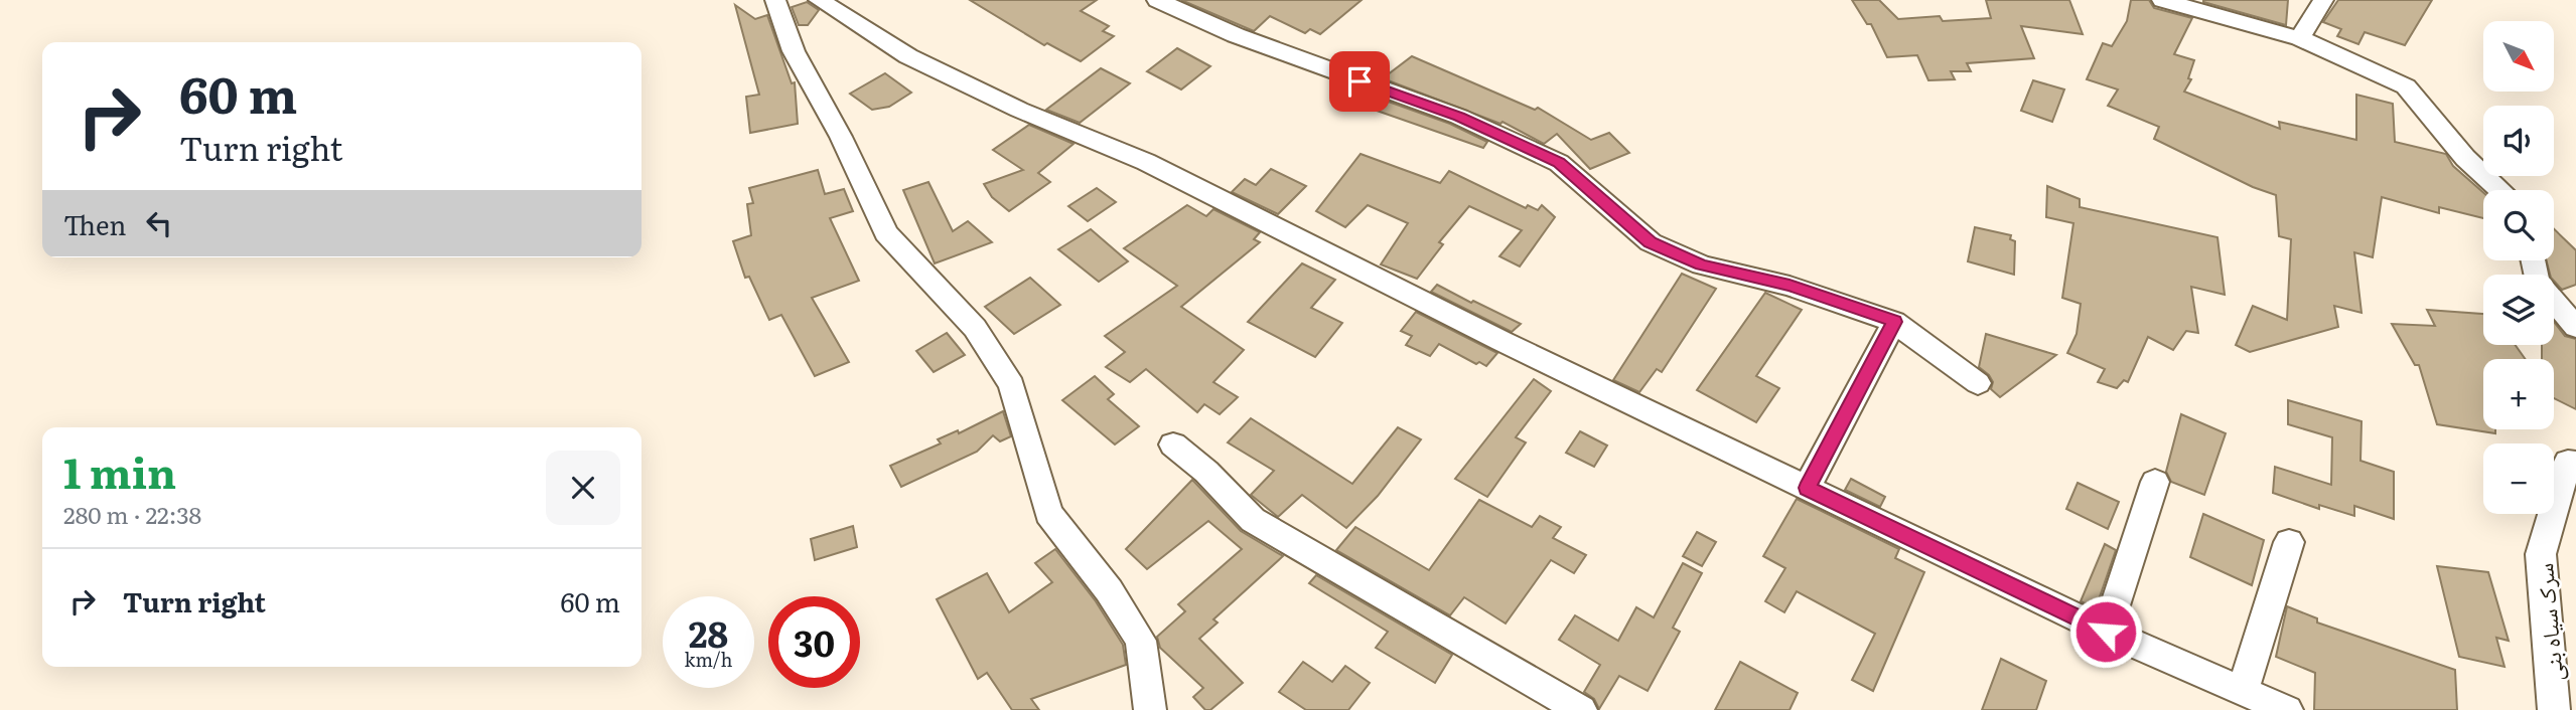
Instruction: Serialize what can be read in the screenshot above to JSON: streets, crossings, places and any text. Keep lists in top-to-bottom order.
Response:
{
  "streets": {
    "street": ["سرک سیاه بنی"]
  },
  "north": "bottom right",
  "page": {
    "map_buttons": ["+", "−"],
    "turn": ["60 m", "Turn right"],
    "then": "Then",
    "heading": ["1 min", "280 m · 22:38"],
    "list": [
      {
        "name": "Turn right",
        "value": "60 m"
      }
    ],
    "speed": "28 km/h",
    "limit": "30"
  }
}
